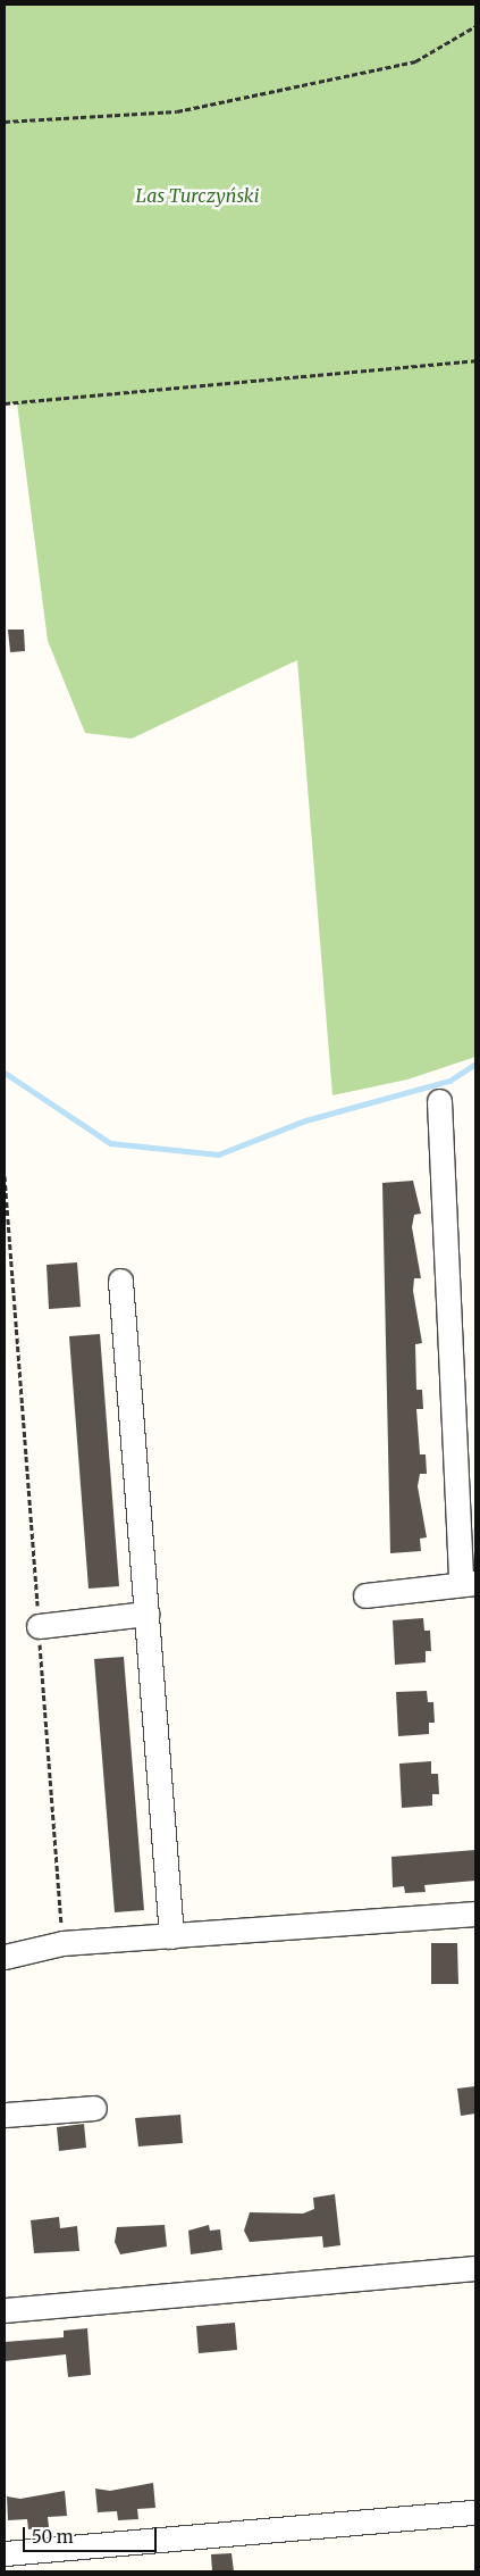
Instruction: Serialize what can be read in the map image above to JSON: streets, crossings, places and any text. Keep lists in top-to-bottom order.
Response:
{
  "parks": ["Las Turczyński"],
  "scale_bar": "50 m"
}
